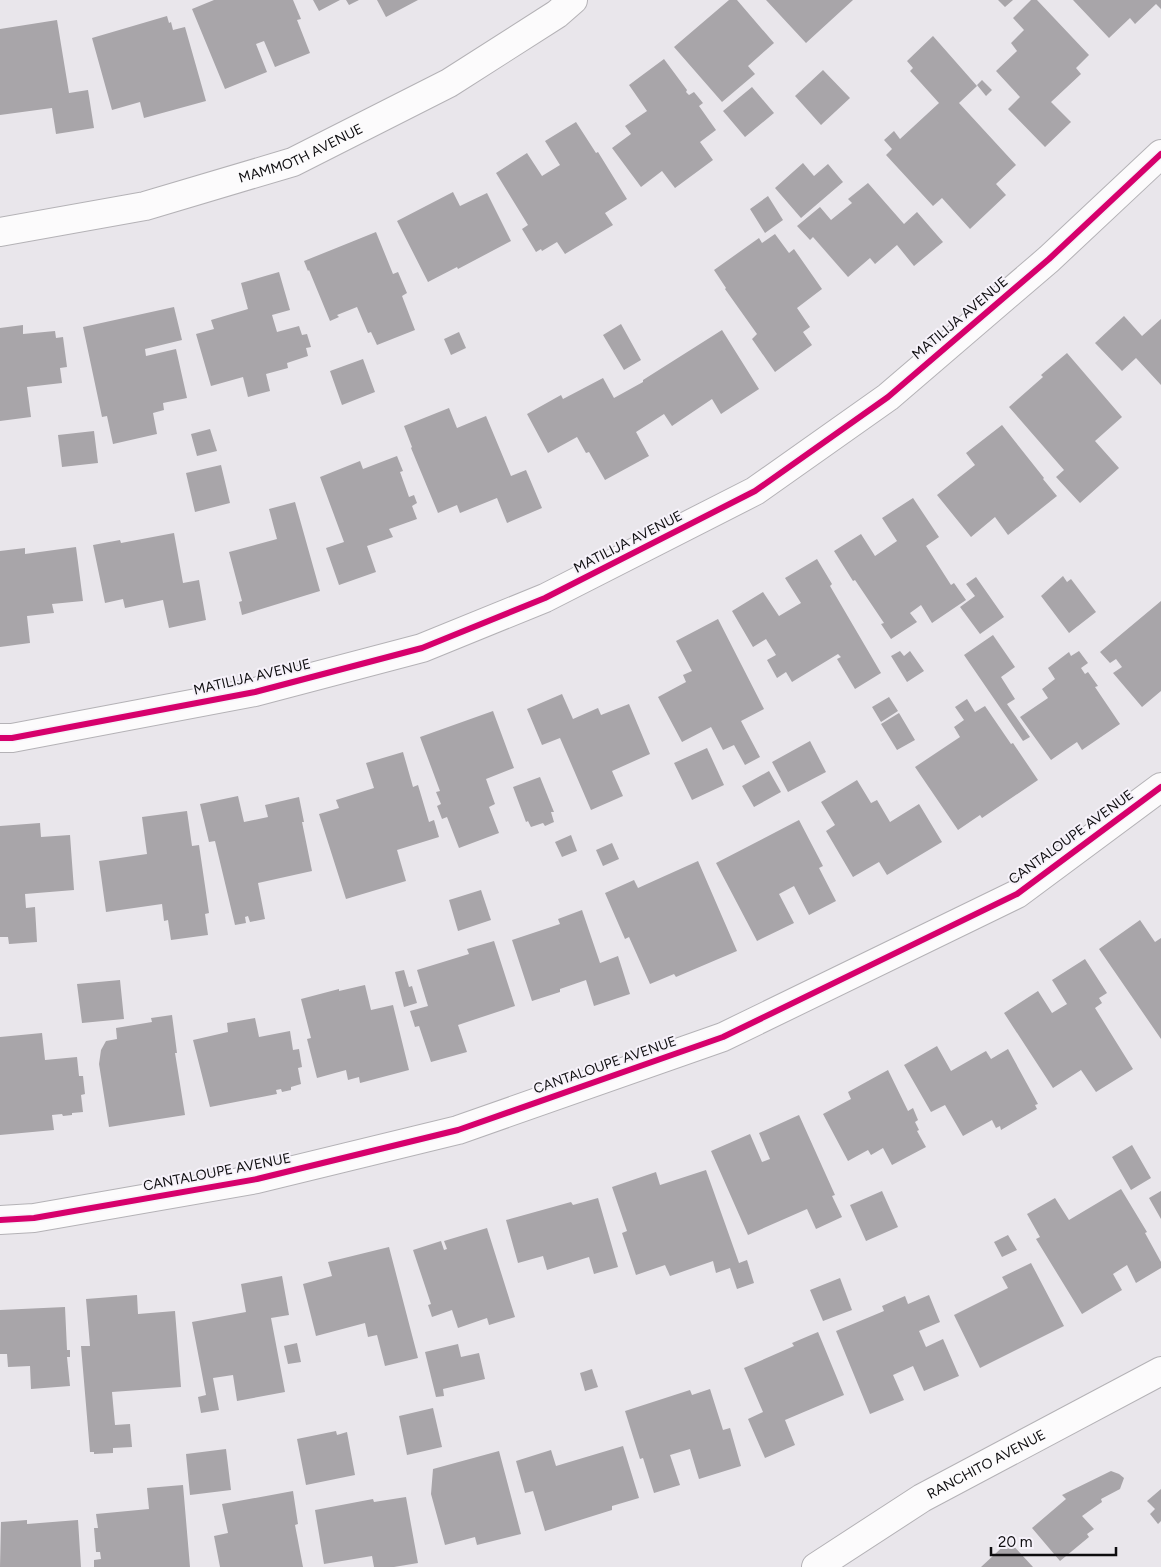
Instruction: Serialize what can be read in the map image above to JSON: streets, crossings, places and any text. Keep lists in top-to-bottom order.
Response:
{
  "streets": {
    "street": [
      "MAMMOTH AVENUE",
      "MATILIJA AVENUE",
      "CANTALOUPE AVENUE",
      "RANCHITO AVENUE"
    ]
  },
  "scale_bar": "20 m"
}
